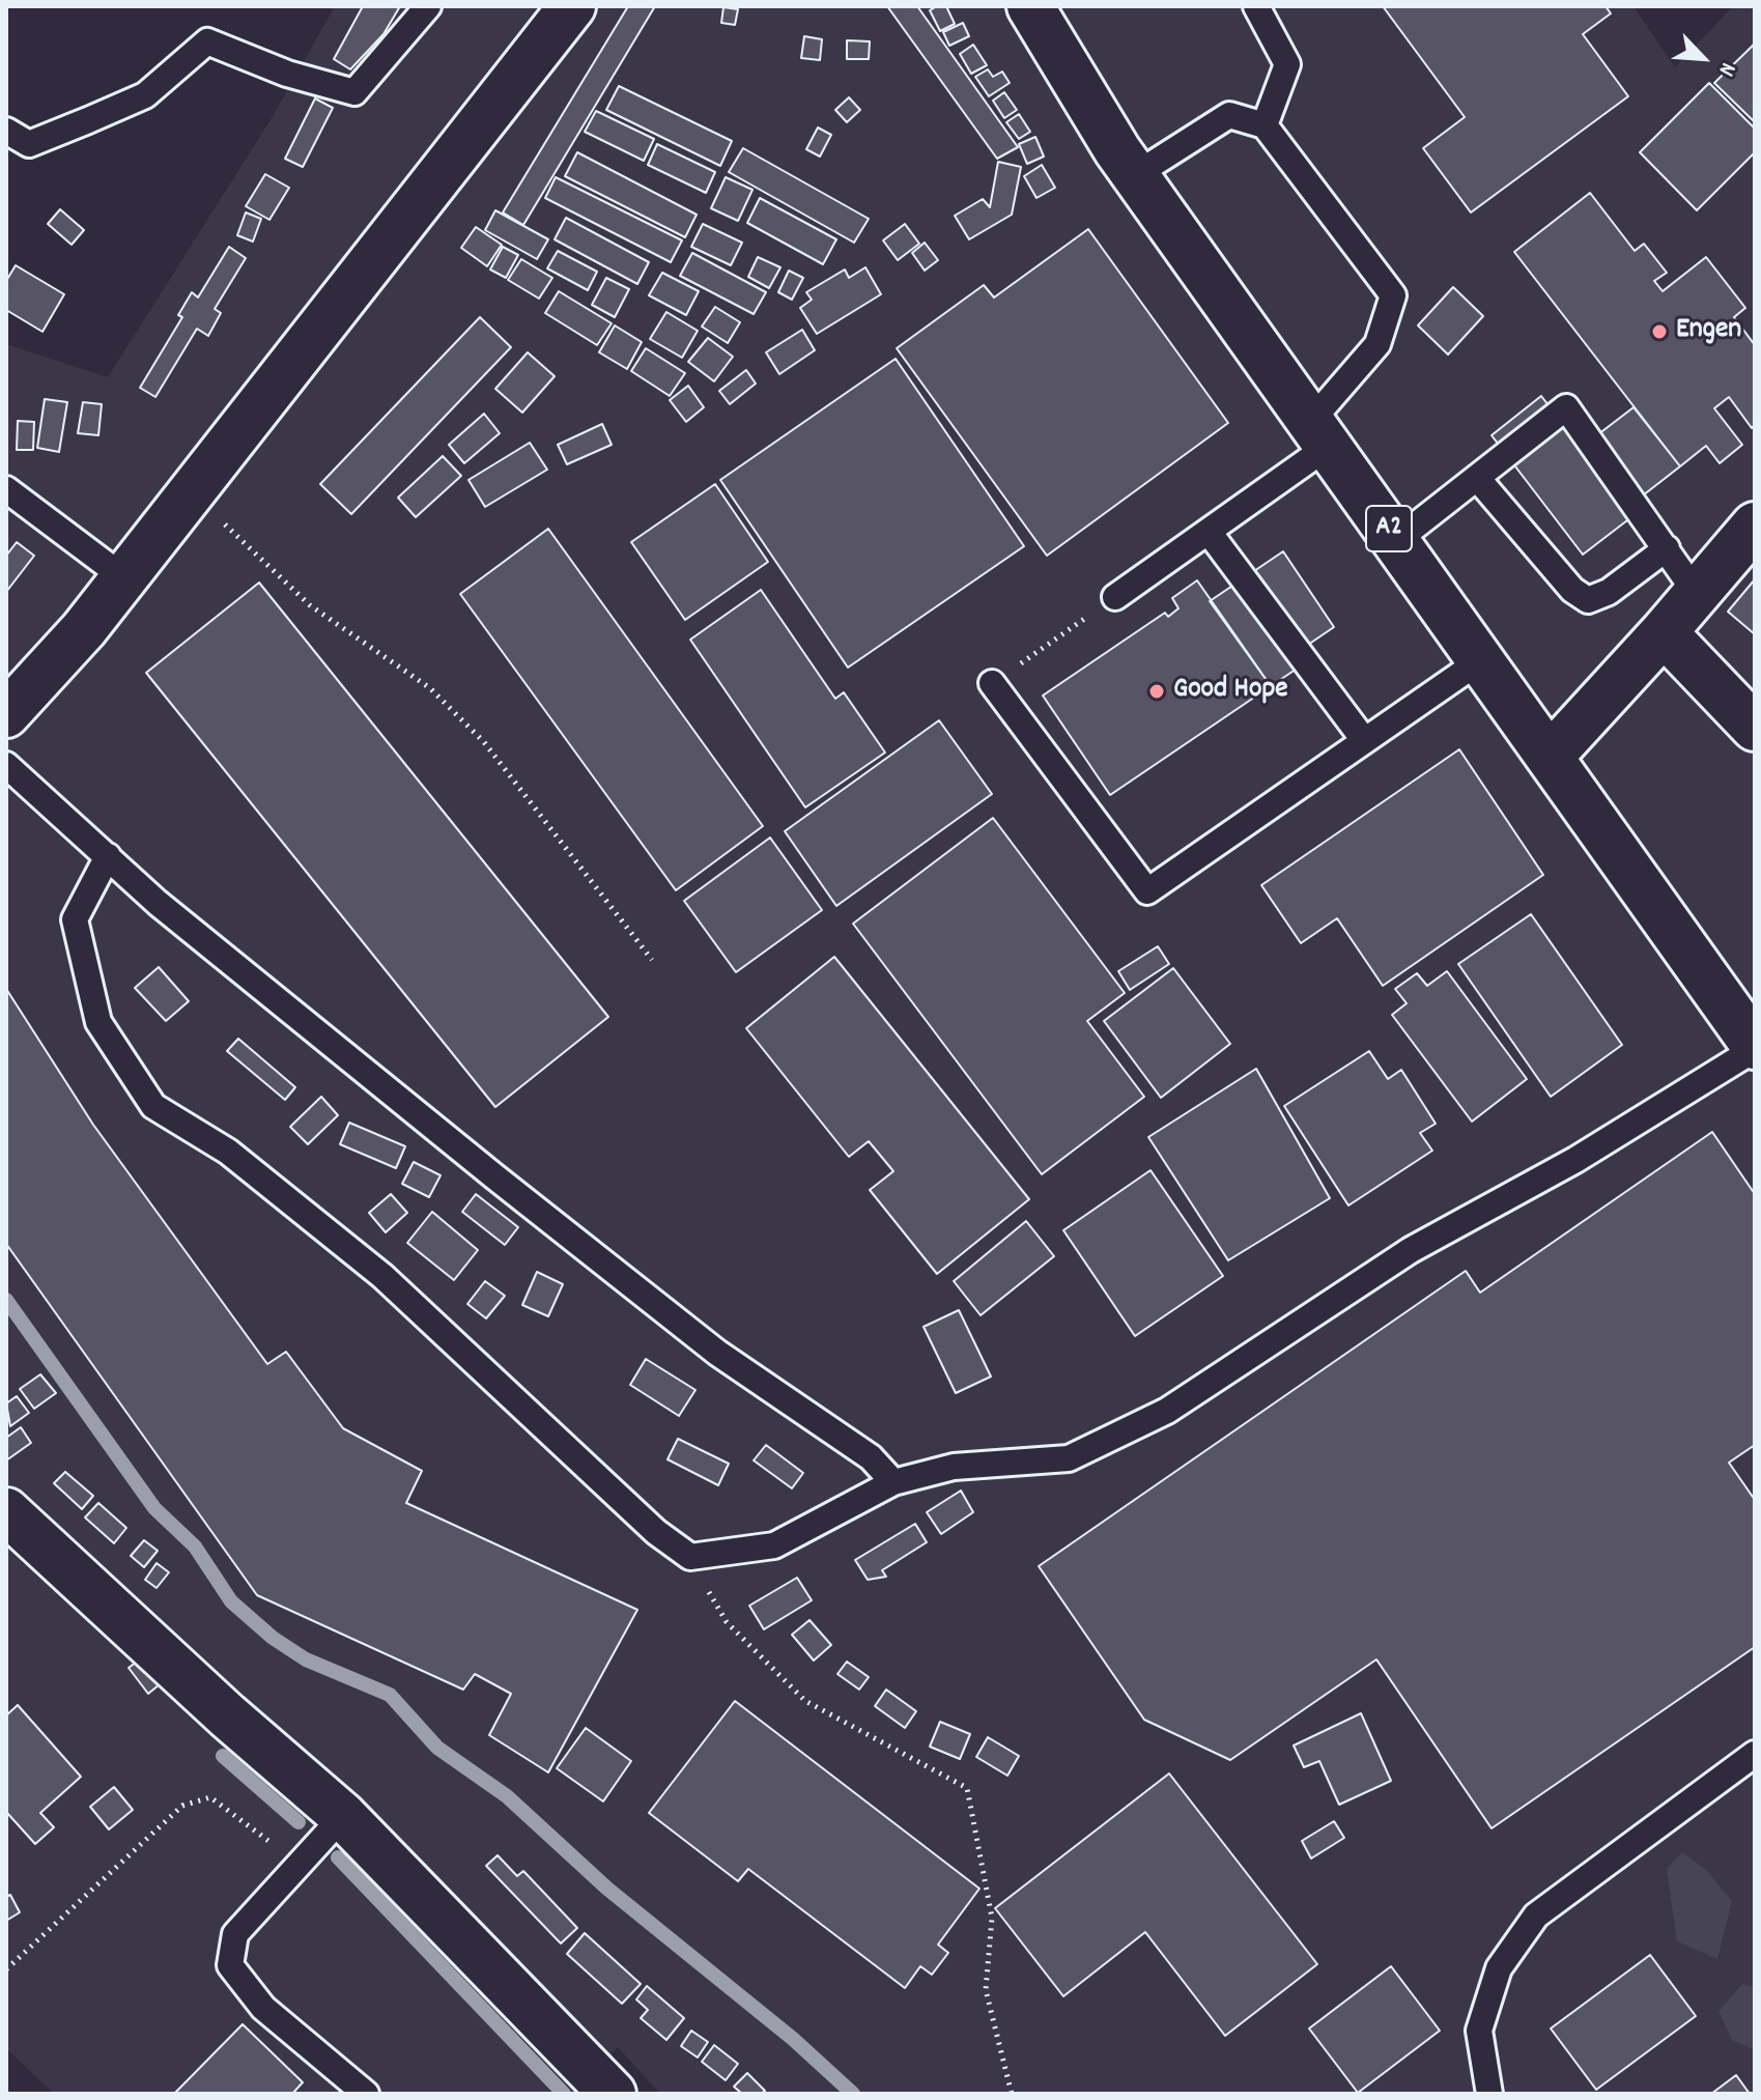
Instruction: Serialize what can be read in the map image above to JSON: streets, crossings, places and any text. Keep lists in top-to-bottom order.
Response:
{
  "streets": {
    "main road": ["A2"]
  },
  "places": ["Engen", "Good Hope"],
  "north": "bottom right"
}
